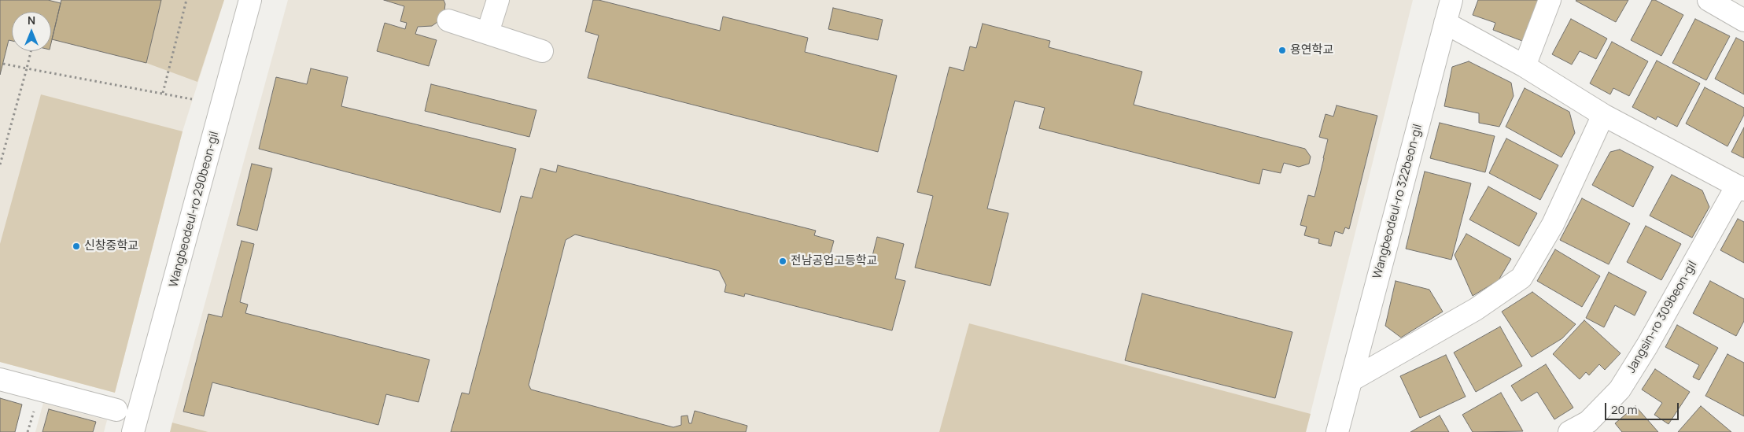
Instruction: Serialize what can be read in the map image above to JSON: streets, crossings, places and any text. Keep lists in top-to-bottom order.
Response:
{
  "streets": {
    "street": ["Wangbeodeul-ro 322beon-gil", "Wangbeodeul-ro 290beon-gil", "Jangsin-ro 309beon-gil"]
  },
  "places": ["용연학교", "신창중학교", "전남공업고등학교"],
  "scale_bar": "20 m",
  "north": "top"
}
